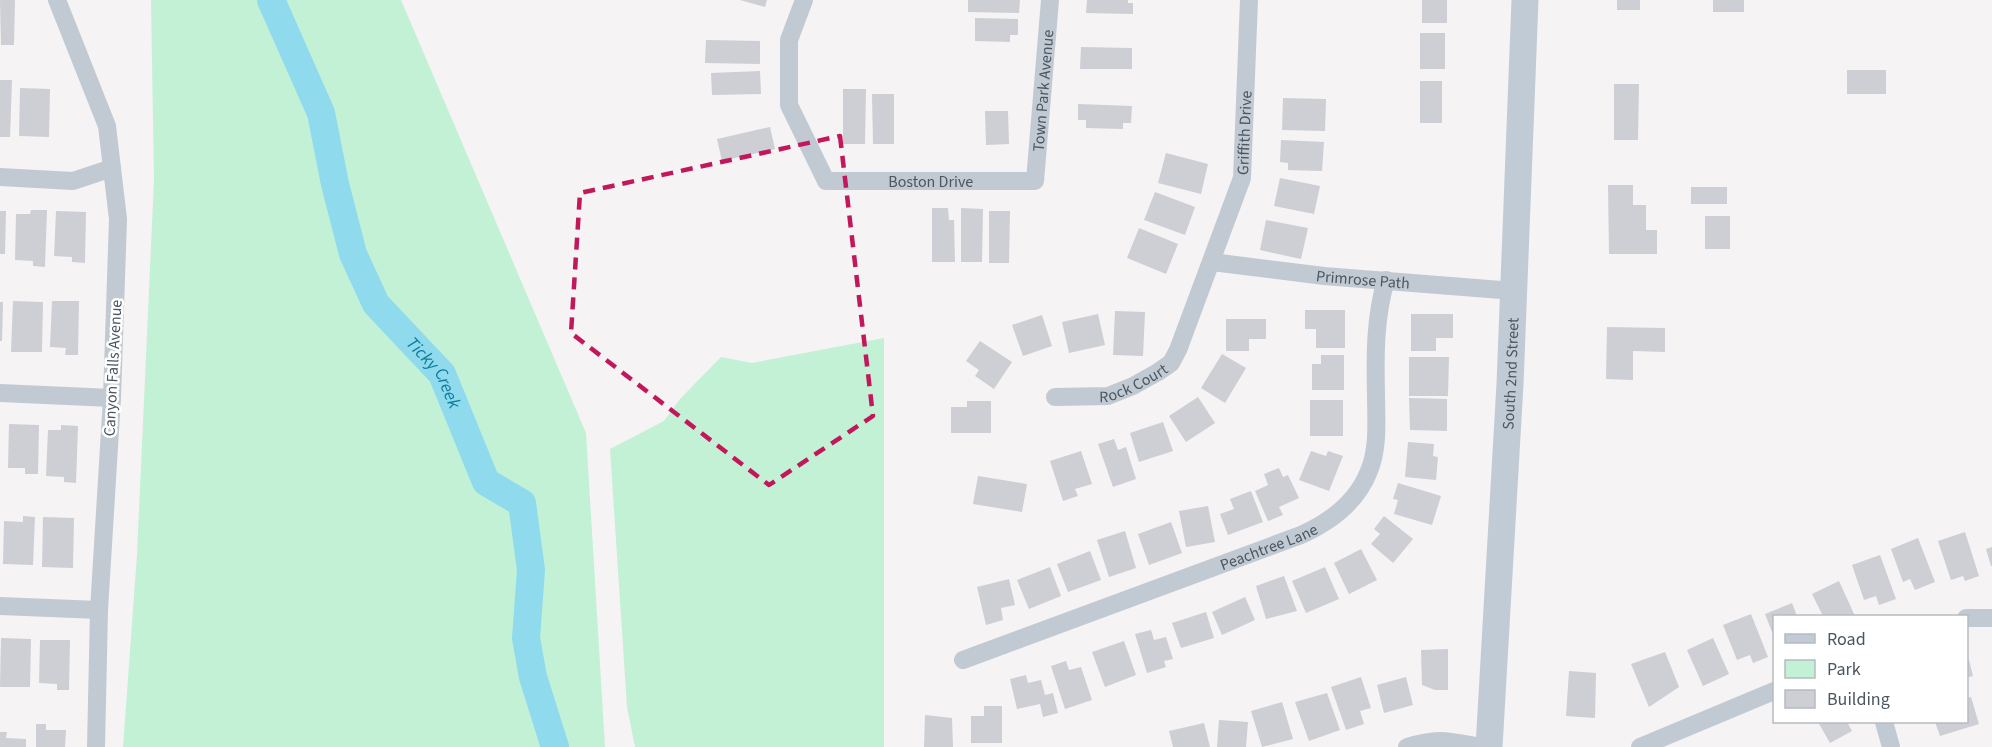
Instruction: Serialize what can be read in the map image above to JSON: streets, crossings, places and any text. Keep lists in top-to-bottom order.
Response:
{
  "streets": {
    "main road": ["South 2nd Street"],
    "street": [
      "Town Park Avenue",
      "Griffith Drive",
      "Boston Drive",
      "Primrose Path",
      "Canyon Falls Avenue",
      "Rock Court",
      "Peachtree Lane"
    ]
  },
  "crossings": [
    ["Town Park Avenue", "Boston Drive"],
    ["Griffith Drive", "Primrose Path"],
    ["Griffith Drive", "Rock Court"],
    ["Primrose Path", "South 2nd Street"],
    ["Primrose Path", "Rock Court"],
    ["Primrose Path", "Peachtree Lane"]
  ],
  "water": ["Ticky Creek"],
  "legend": ["Road", "Park", "Building"]
}
